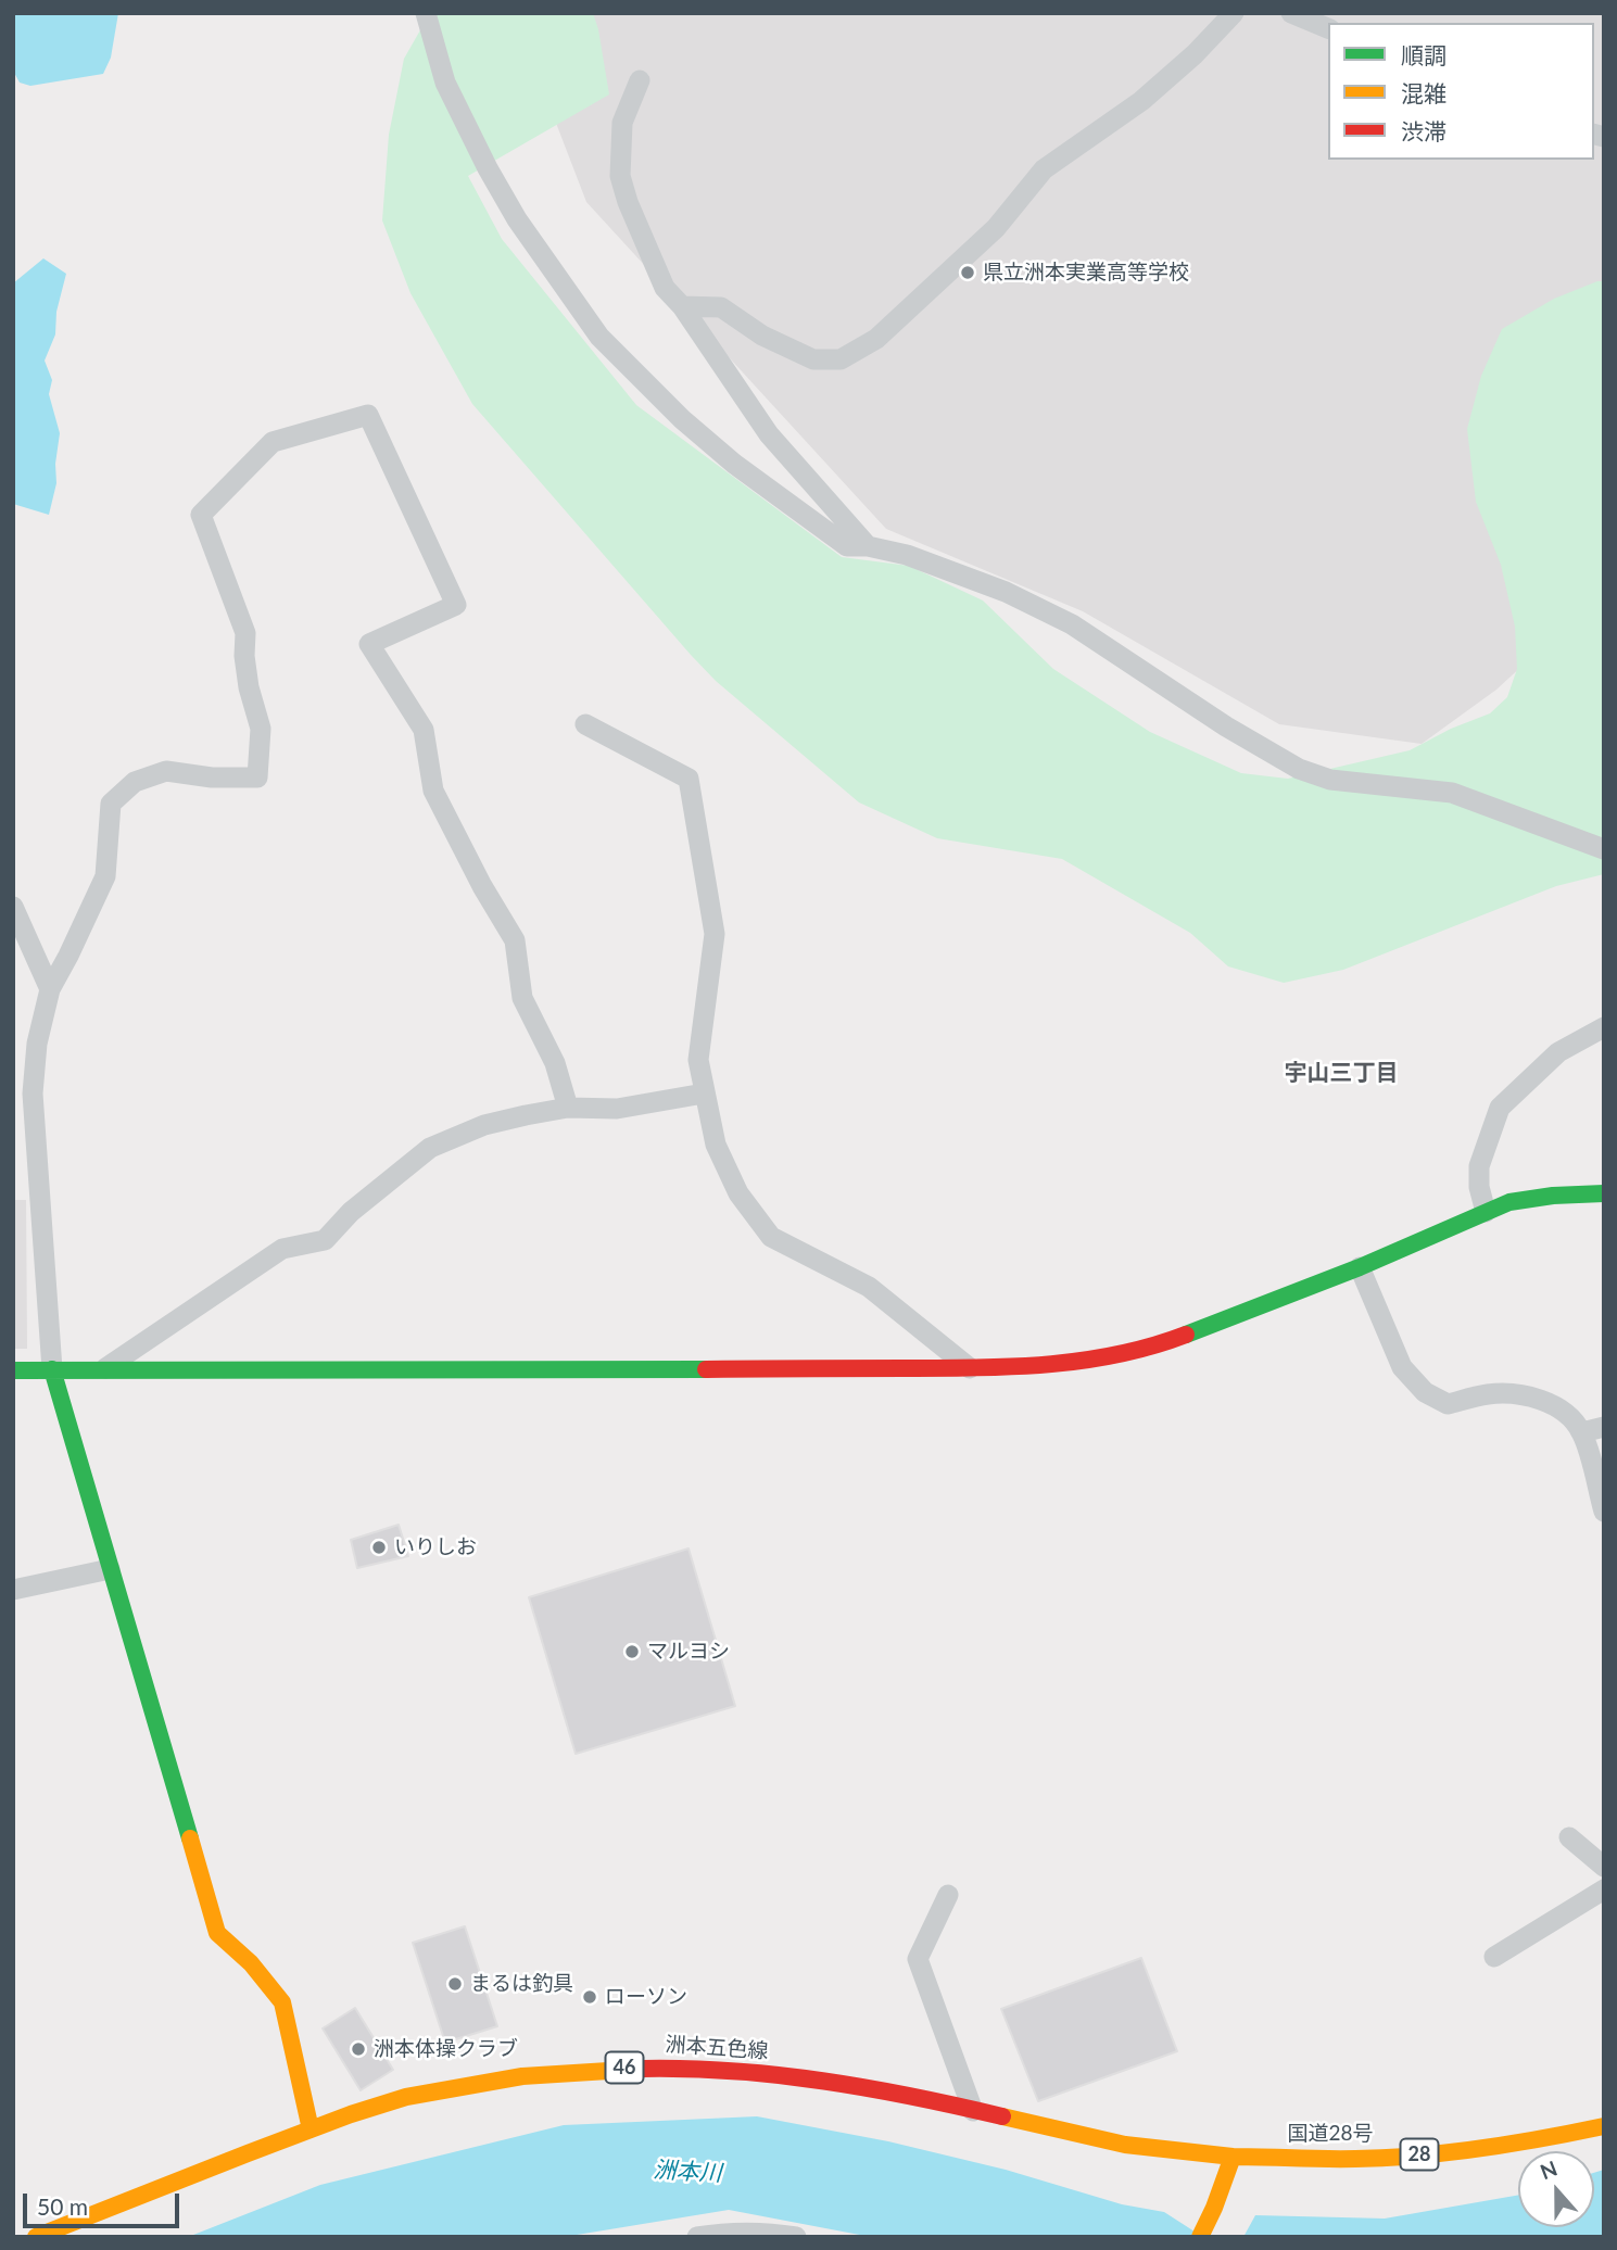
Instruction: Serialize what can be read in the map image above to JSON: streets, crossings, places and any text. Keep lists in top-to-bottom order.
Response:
{
  "streets": {
    "main road": [
      "洲本五色線",
      "46",
      "国道28号",
      "28"
    ]
  },
  "crossings": [
    ["洲本五色線", "国道28号"]
  ],
  "districts": ["宇山三丁目"],
  "water": ["洲本川"],
  "places": [
    "県立洲本実業高等学校",
    "いりしお",
    "マルヨシ",
    "まるは釣具",
    "ローソン",
    "洲本体操クラブ"
  ],
  "legend": ["順調", "混雑", "渋滞"],
  "scale_bar": "50 m",
  "north": "top"
}
